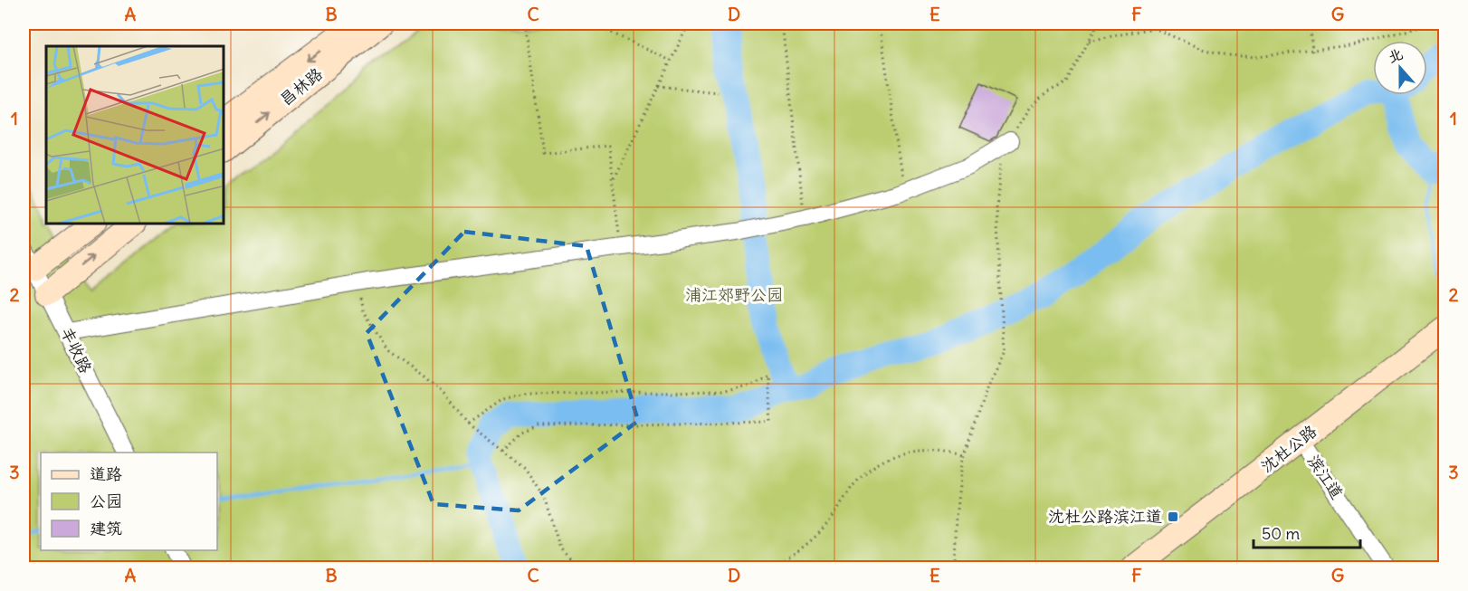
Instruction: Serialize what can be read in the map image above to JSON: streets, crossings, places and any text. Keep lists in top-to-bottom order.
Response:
{
  "streets": {
    "street": [
      "昌林路",
      "丰收路",
      "沈杜公路",
      "滨江道"
    ]
  },
  "crossings": [
    ["沈杜公路", "滨江道"]
  ],
  "parks": ["浦江郊野公园"],
  "places": {
    "transit": ["沈杜公路滨江道"]
  },
  "legend": ["道路", "公园", "建筑"],
  "scale_bar": "50 m",
  "north": "top",
  "grid": {
    "columns": [
      "A",
      "B",
      "C",
      "D",
      "E",
      "F",
      "G"
    ],
    "rows": ["1", "2", "3"]
  }
}
